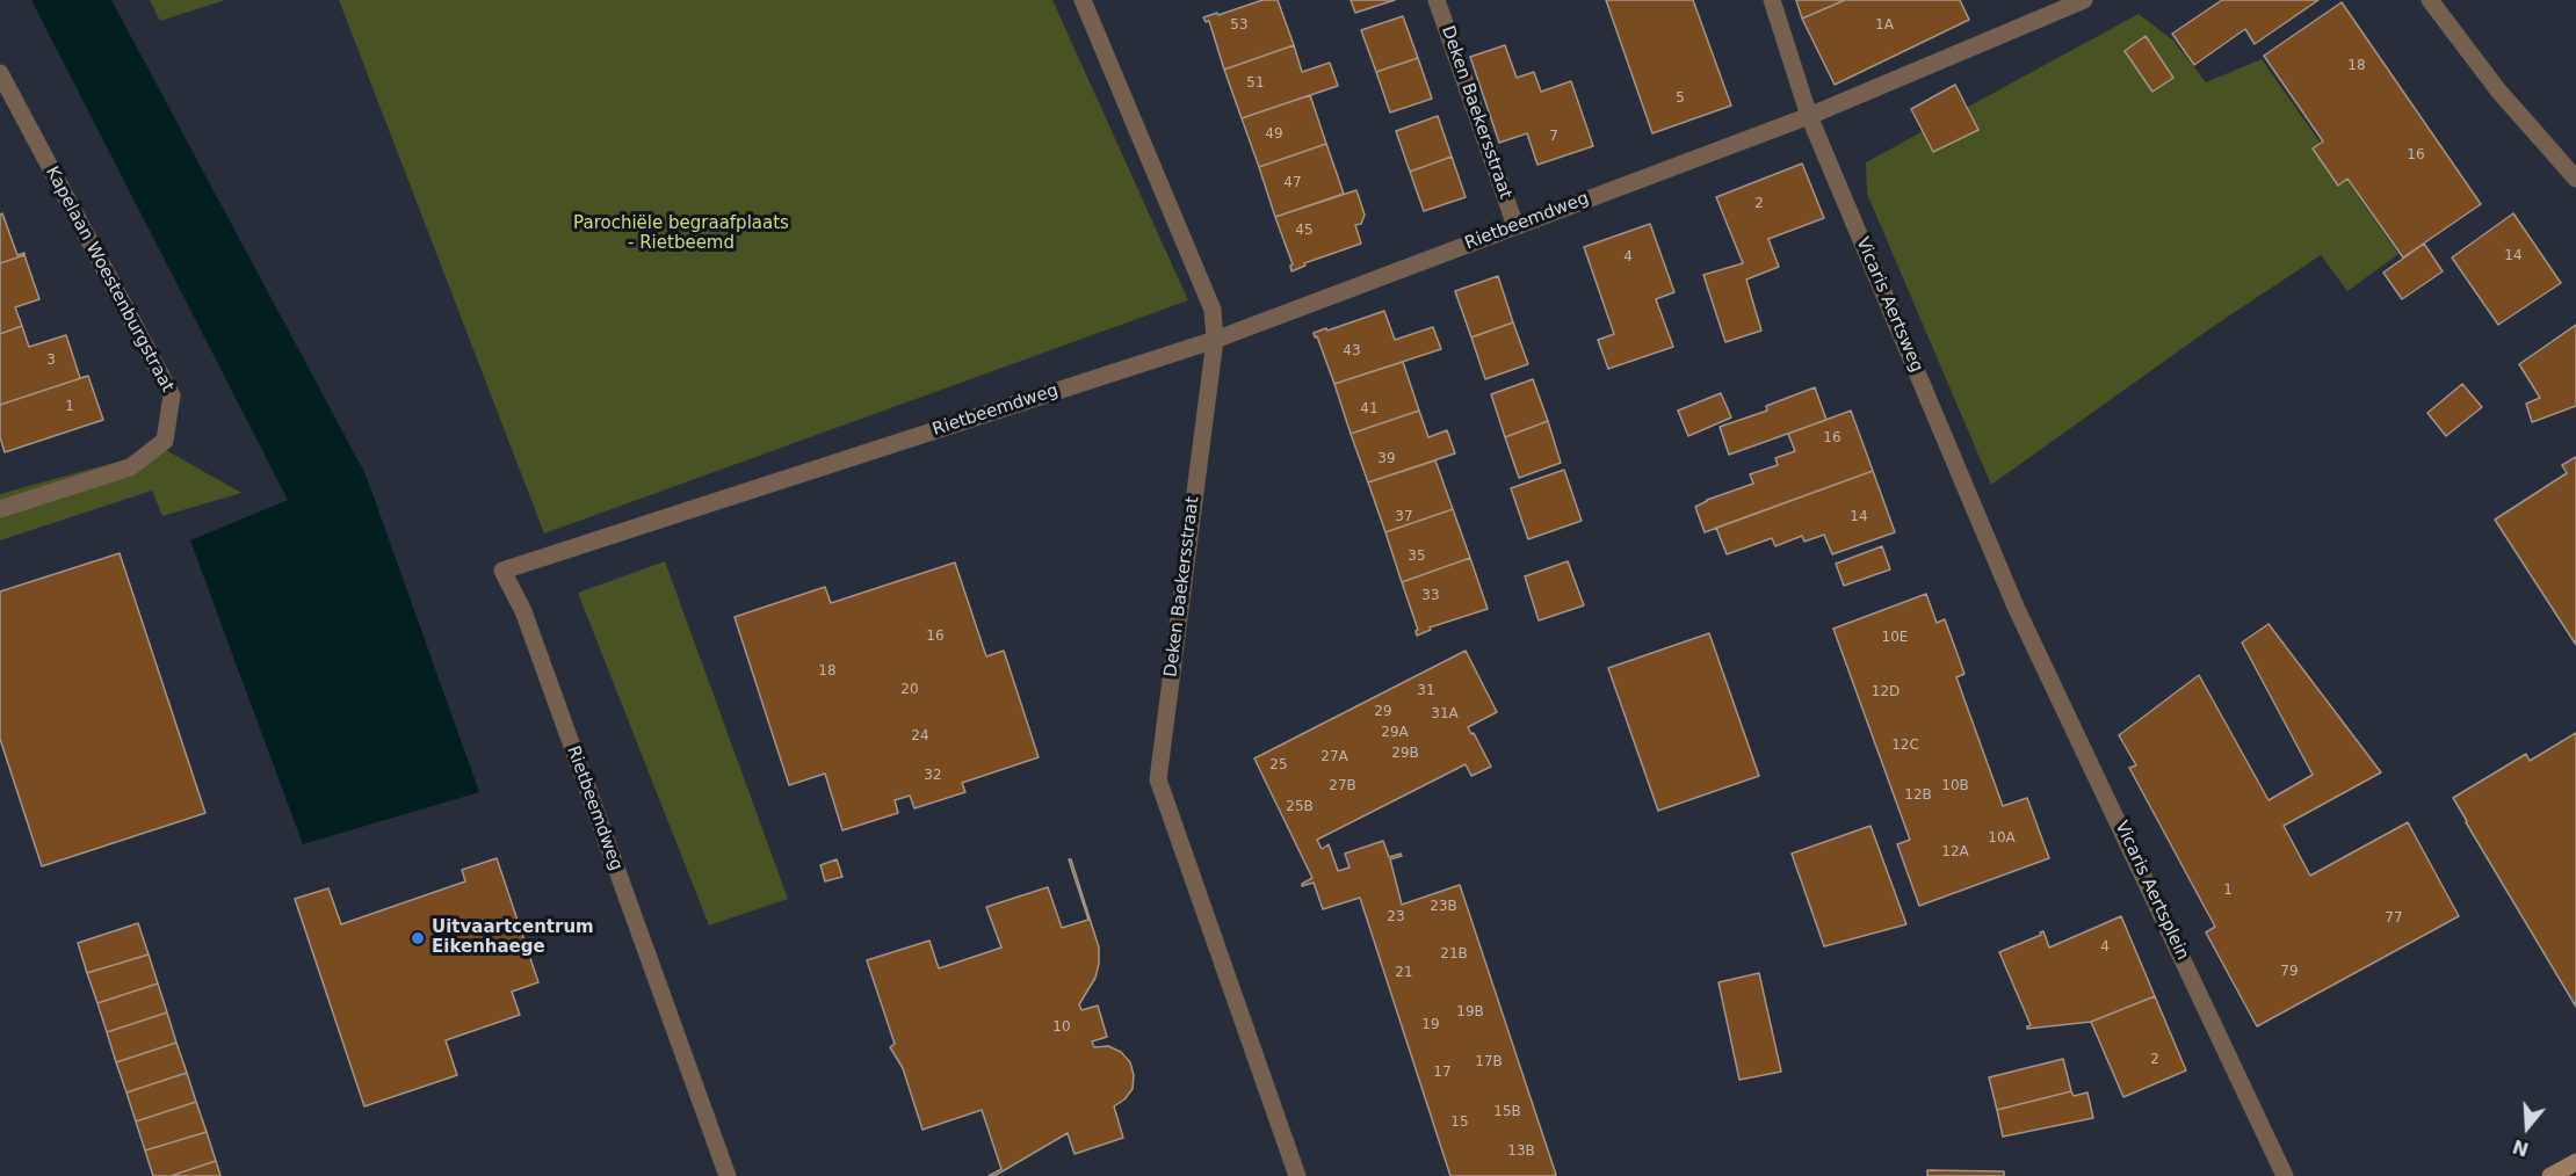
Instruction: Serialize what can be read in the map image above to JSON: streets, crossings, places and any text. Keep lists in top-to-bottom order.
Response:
{
  "streets": {
    "street": [
      "Deken Baekersstraat",
      "Rietbeemdweg",
      "Kapelaan Woestenburgstraat",
      "Vicaris Aertsweg",
      "Vicaris Aertsplein"
    ]
  },
  "crossings": [
    ["Deken Baekersstraat", "Rietbeemdweg"],
    ["Rietbeemdweg", "Vicaris Aertsweg"],
    ["Vicaris Aertsweg", "Vicaris Aertsplein"]
  ],
  "parks": ["Parochiële begraafplaats - Rietbeemd"],
  "places": ["Uitvaartcentrum Eikenhaege"],
  "house_numbers": [
    "53",
    "1A",
    "18",
    "51",
    "5",
    "49",
    "7",
    "16",
    "47",
    "2",
    "45",
    "14",
    "4",
    "43",
    "3",
    "1",
    "41",
    "16",
    "39",
    "37",
    "14",
    "35",
    "33",
    "16",
    "10E",
    "18",
    "20",
    "31",
    "12D",
    "29",
    "31A",
    "29A",
    "24",
    "12C",
    "29B",
    "27A",
    "25",
    "32",
    "27B",
    "10B",
    "12B",
    "25B",
    "10A",
    "12A",
    "1",
    "23B",
    "23",
    "77",
    "4",
    "21B",
    "79",
    "21",
    "19B",
    "19",
    "10",
    "2",
    "17B",
    "17",
    "15B",
    "15",
    "13B"
  ],
  "north": "bottom"
}
